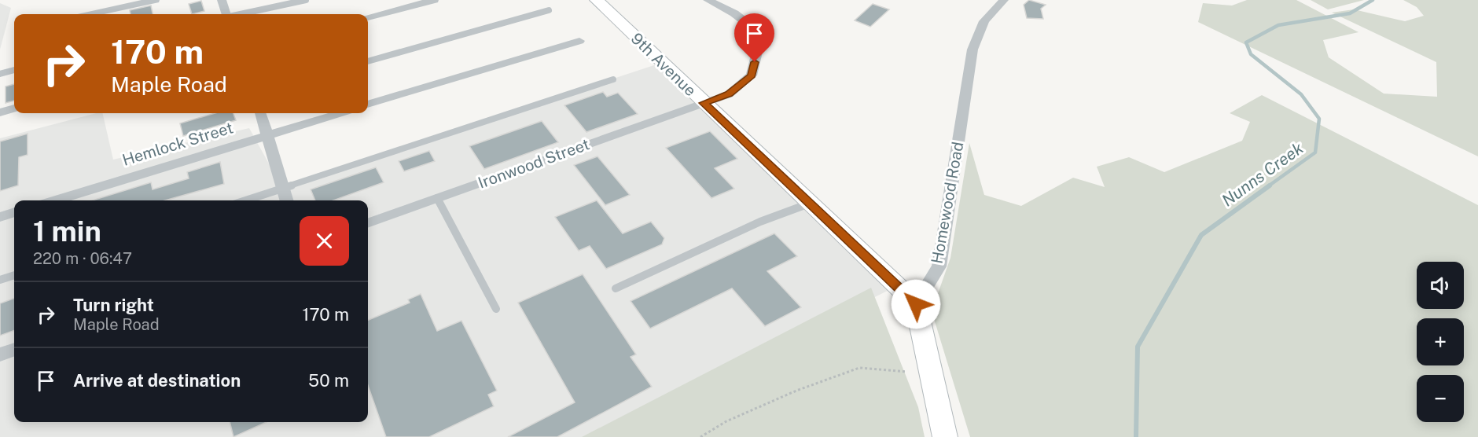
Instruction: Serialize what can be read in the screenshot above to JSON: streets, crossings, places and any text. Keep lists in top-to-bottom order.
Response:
{
  "streets": {
    "main road": ["9th Avenue"],
    "street": ["Hemlock Street", "Ironwood Street", "Homewood Road"]
  },
  "crossings": [
    ["9th Avenue", "Ironwood Street"],
    ["9th Avenue", "Homewood Road"]
  ],
  "water": ["Nunns Creek"],
  "page": {
    "turn": ["170 m", "Maple Road"],
    "heading": ["1 min", "220 m · 06:47"],
    "map_buttons": ["+", "−"],
    "list": [
      {
        "name": "Turn right",
        "note": "Maple Road",
        "value": "170 m"
      },
      {
        "name": "Arrive at destination",
        "value": "50 m"
      }
    ]
  }
}
